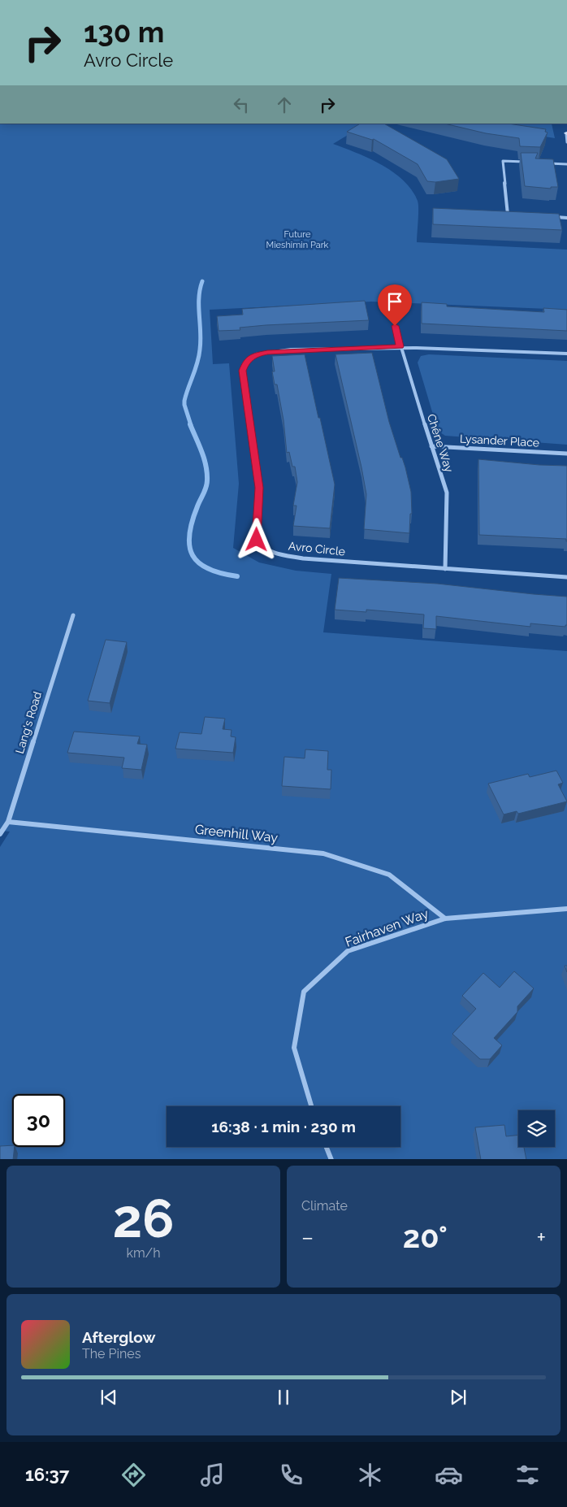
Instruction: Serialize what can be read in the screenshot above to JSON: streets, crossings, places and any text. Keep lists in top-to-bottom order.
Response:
{
  "streets": {
    "street": [
      "Lysander Place",
      "Chêne Way",
      "Avro Circle",
      "Lang's Road",
      "Greenhill Way",
      "Fairhaven Way"
    ]
  },
  "crossings": [
    ["Lysander Place", "Chêne Way"],
    ["Chêne Way", "Avro Circle"],
    ["Lang's Road", "Greenhill Way"],
    ["Greenhill Way", "Fairhaven Way"]
  ],
  "parks": ["Future Mieshimin Park"],
  "page": {
    "turn": ["130 m", "Avro Circle"],
    "limit": "30",
    "trip": "16:38 · 1 min · 230 m",
    "tile": [
      ["26", "km/h"],
      "Climate"
    ],
    "heat": ["−", "20°", "+"],
    "song": ["Afterglow", "The Pines"],
    "tabs": "16:37"
  }
}
